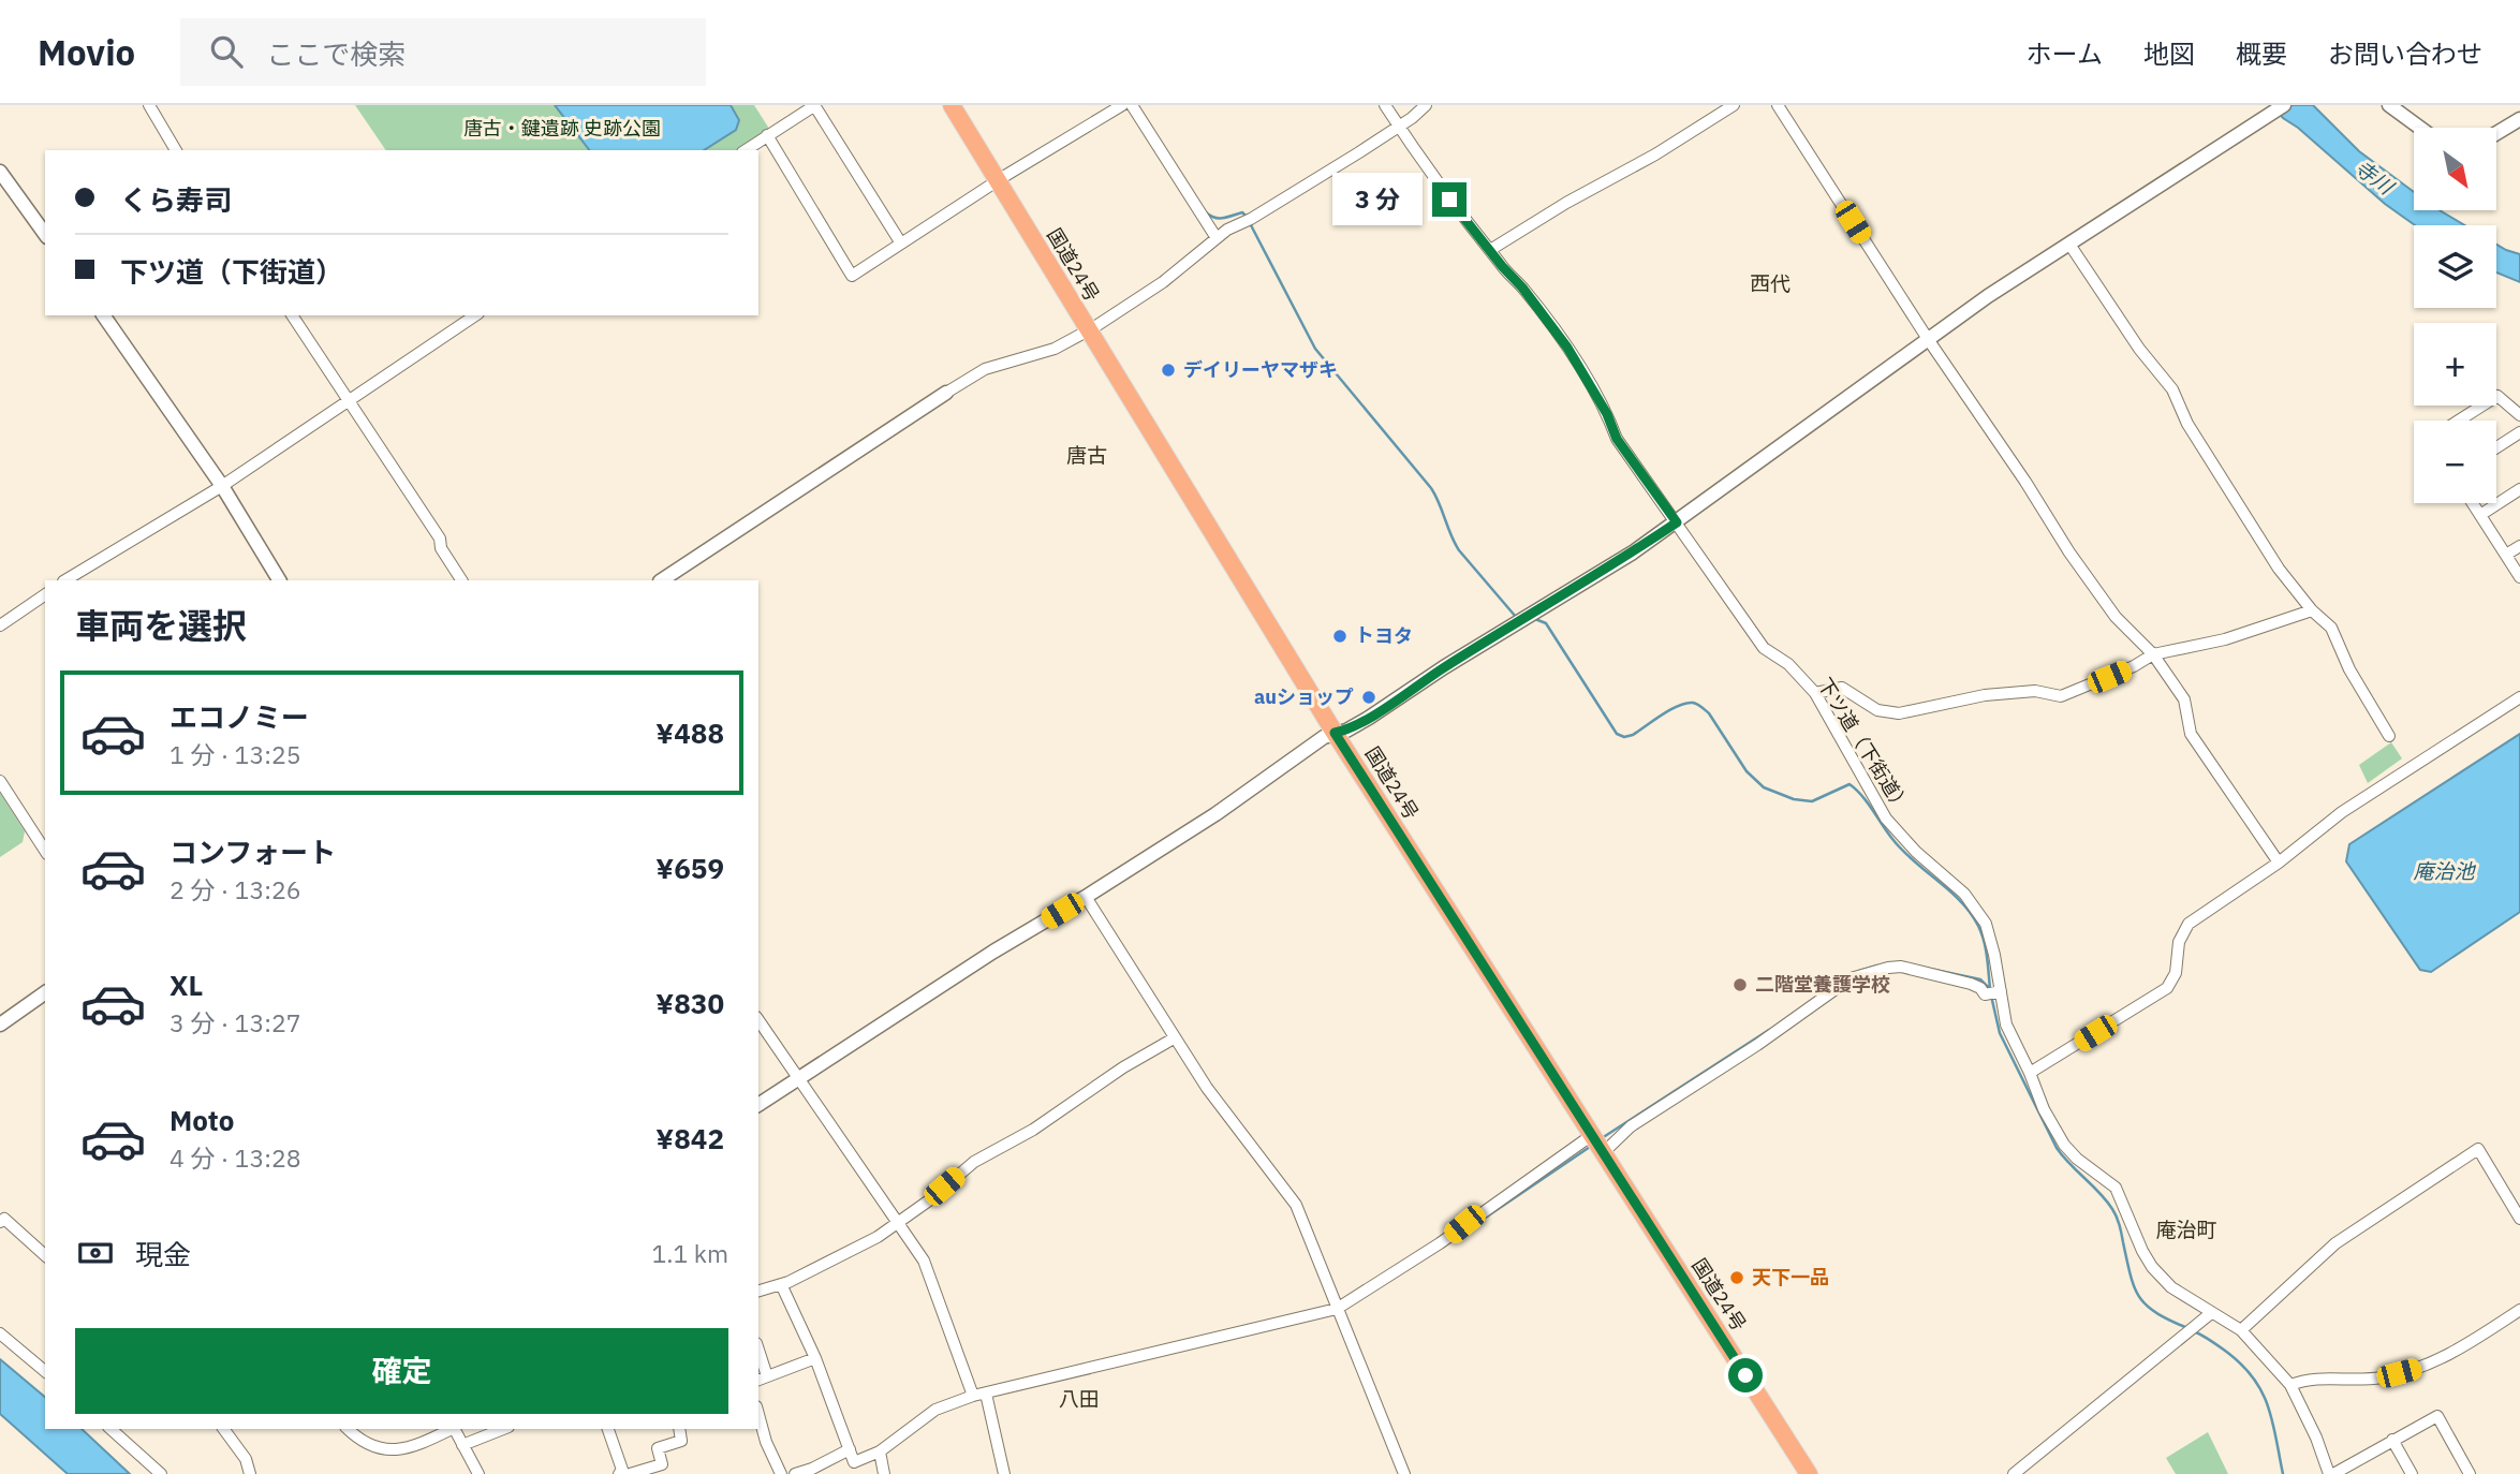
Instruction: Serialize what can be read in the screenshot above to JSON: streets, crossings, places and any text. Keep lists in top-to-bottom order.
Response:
{
  "streets": {
    "highway": ["国道24号"],
    "street": ["下ツ道（下街道）"]
  },
  "districts": [
    "西代",
    "唐古",
    "庵治町",
    "八田"
  ],
  "water": ["寺川", "庵治池"],
  "parks": ["唐古・鍵遺跡 史跡公園"],
  "places": [
    "デイリーヤマザキ",
    "トヨタ",
    "auショップ",
    "二階堂養護学校",
    "天下一品"
  ],
  "north": "bottom right",
  "page": {
    "header": "Movio",
    "search": "ここで検索",
    "nav": [
      "ホーム",
      "地図",
      "概要",
      "お問い合わせ"
    ],
    "map_buttons": ["+", "−"],
    "banner": ["くら寿司", "下ツ道（下街道）"],
    "bubble": "3 分",
    "heading": "車両を選択",
    "list": [
      {
        "name": "エコノミー",
        "note": "1 分 · 13:25",
        "value": "¥488"
      },
      {
        "name": "コンフォート",
        "note": "2 分 · 13:26",
        "value": "¥659"
      },
      {
        "name": "XL",
        "note": "3 分 · 13:27",
        "value": "¥830"
      },
      {
        "name": "Moto",
        "note": "4 分 · 13:28",
        "value": "¥842"
      }
    ],
    "pay": ["現金", "1.1 km"],
    "buttons": "確定"
  }
}
